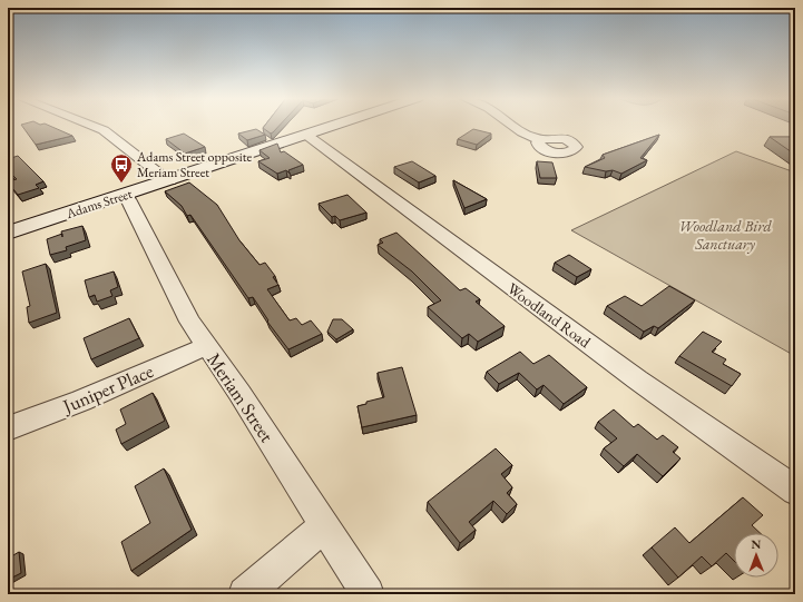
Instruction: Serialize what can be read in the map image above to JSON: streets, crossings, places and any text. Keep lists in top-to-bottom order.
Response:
{
  "streets": {
    "main road": ["Adams Street"],
    "street": ["Woodland Road", "Juniper Place", "Meriam Street"]
  },
  "crossings": [
    ["Adams Street", "Woodland Road"],
    ["Adams Street", "Meriam Street"],
    ["Juniper Place", "Meriam Street"]
  ],
  "parks": ["Woodland Bird Sanctuary"],
  "places": {
    "bus stop": ["Adams Street opposite Meriam Street"]
  },
  "north": "top"
}
